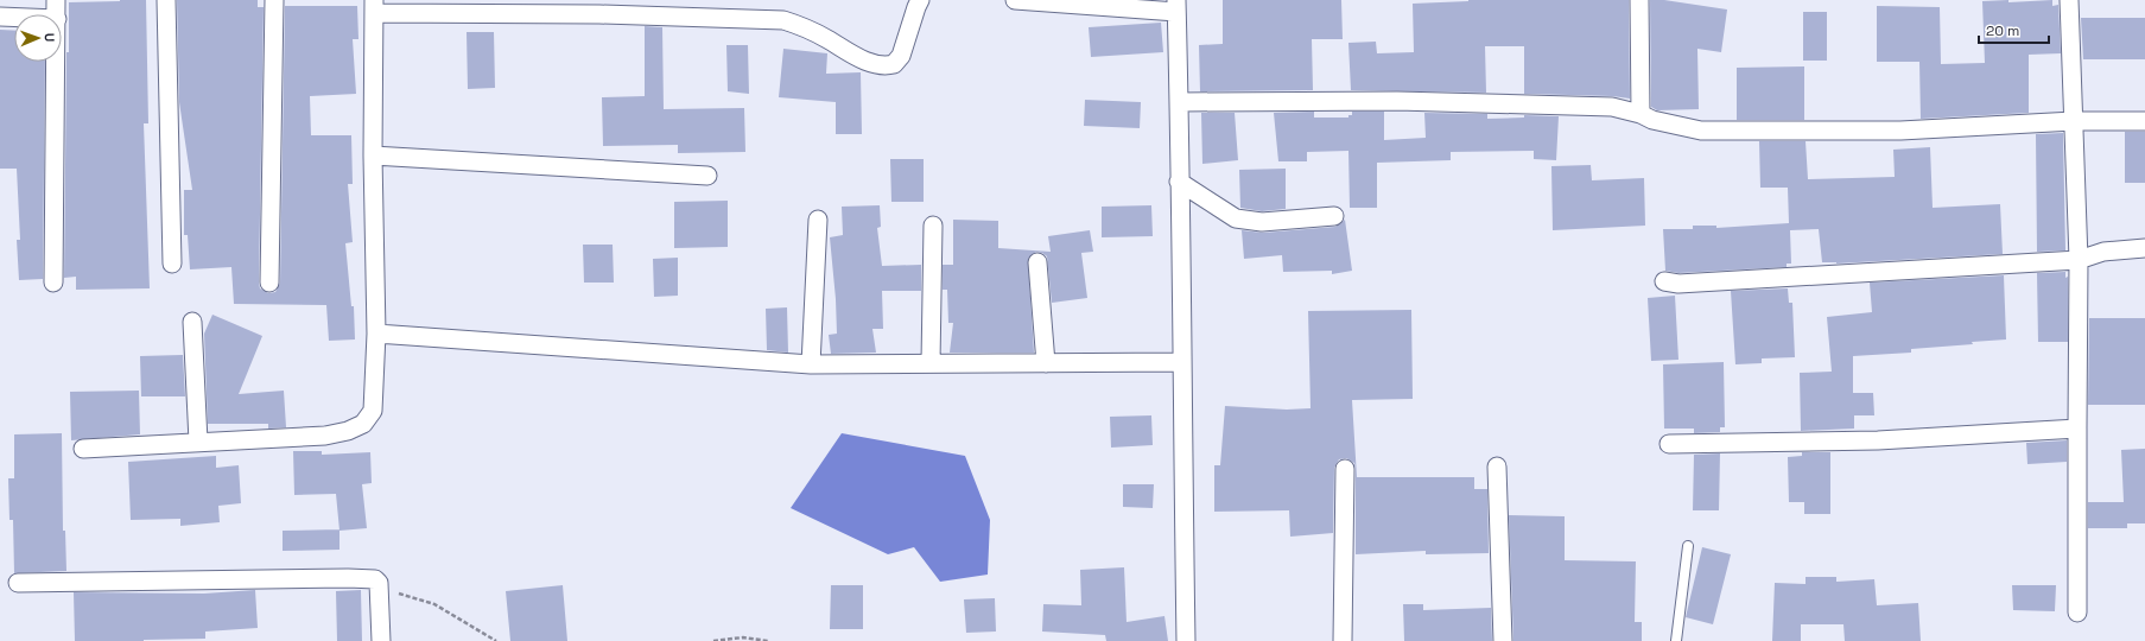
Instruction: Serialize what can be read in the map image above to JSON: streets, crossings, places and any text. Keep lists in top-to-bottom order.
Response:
{
  "scale_bar": "20 m",
  "north": "right"
}
